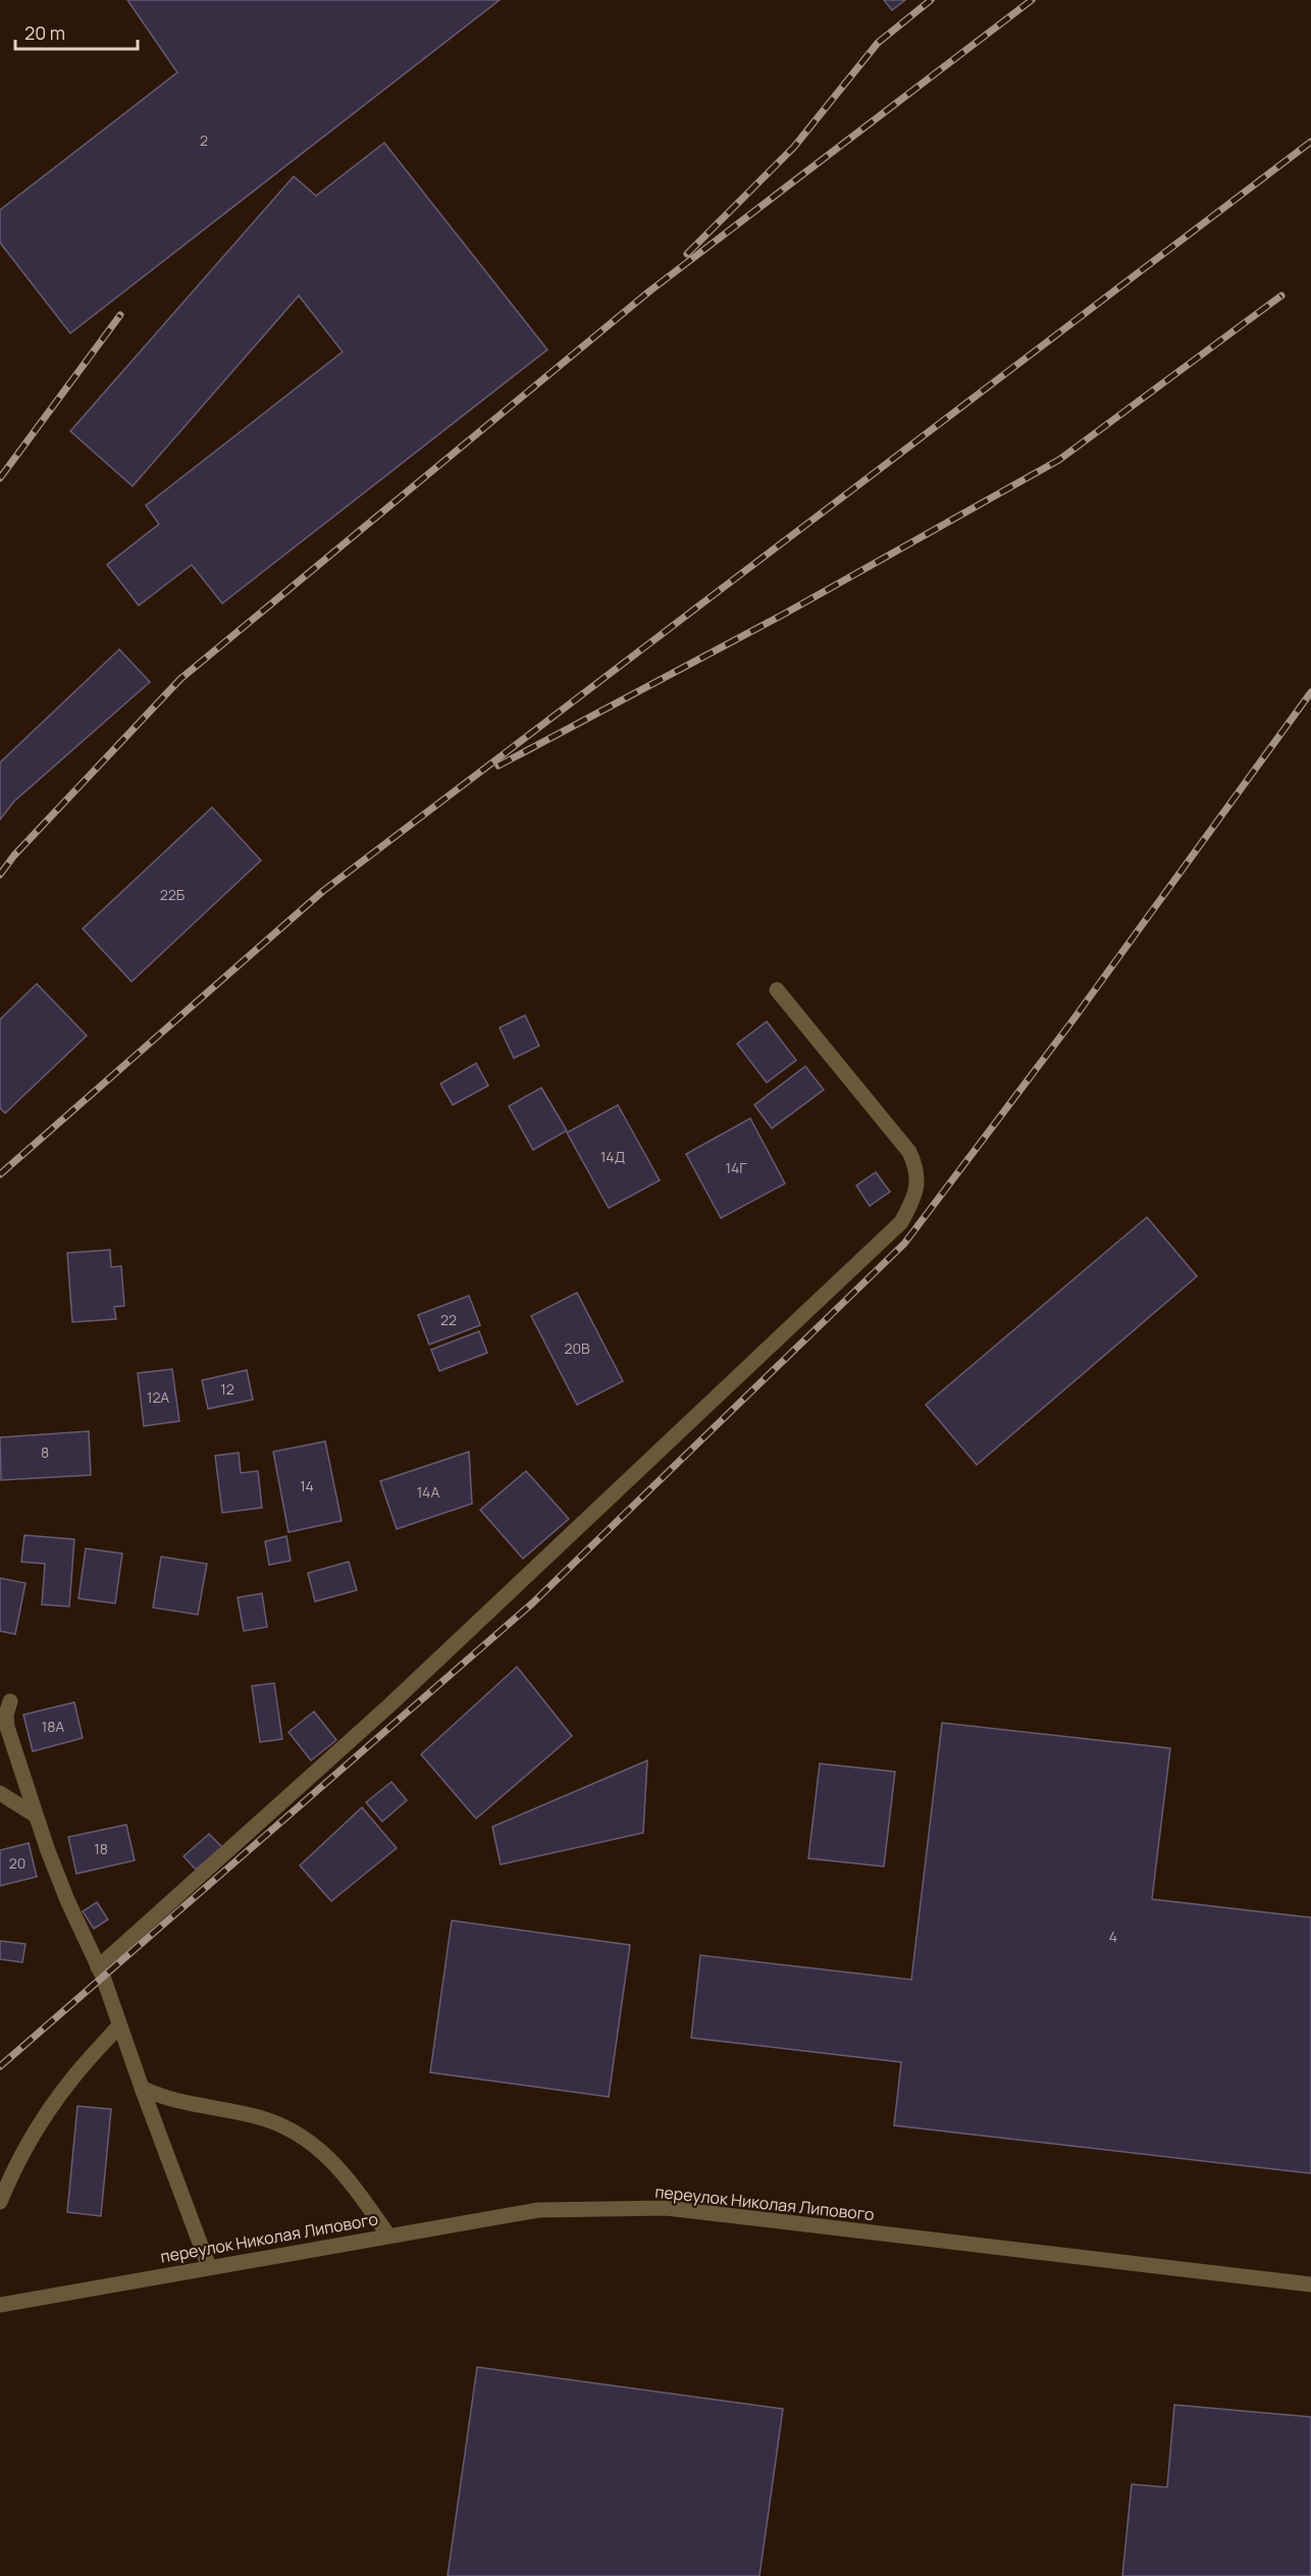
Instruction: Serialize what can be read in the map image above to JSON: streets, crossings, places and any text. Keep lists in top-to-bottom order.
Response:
{
  "streets": {
    "street": ["переулок Николая Липового"]
  },
  "house_numbers": [
    "2",
    "22Б",
    "14Д",
    "14Г",
    "22",
    "20В",
    "12",
    "12А",
    "8",
    "14",
    "14А",
    "18А",
    "18",
    "20",
    "4"
  ],
  "scale_bar": "20 m"
}
